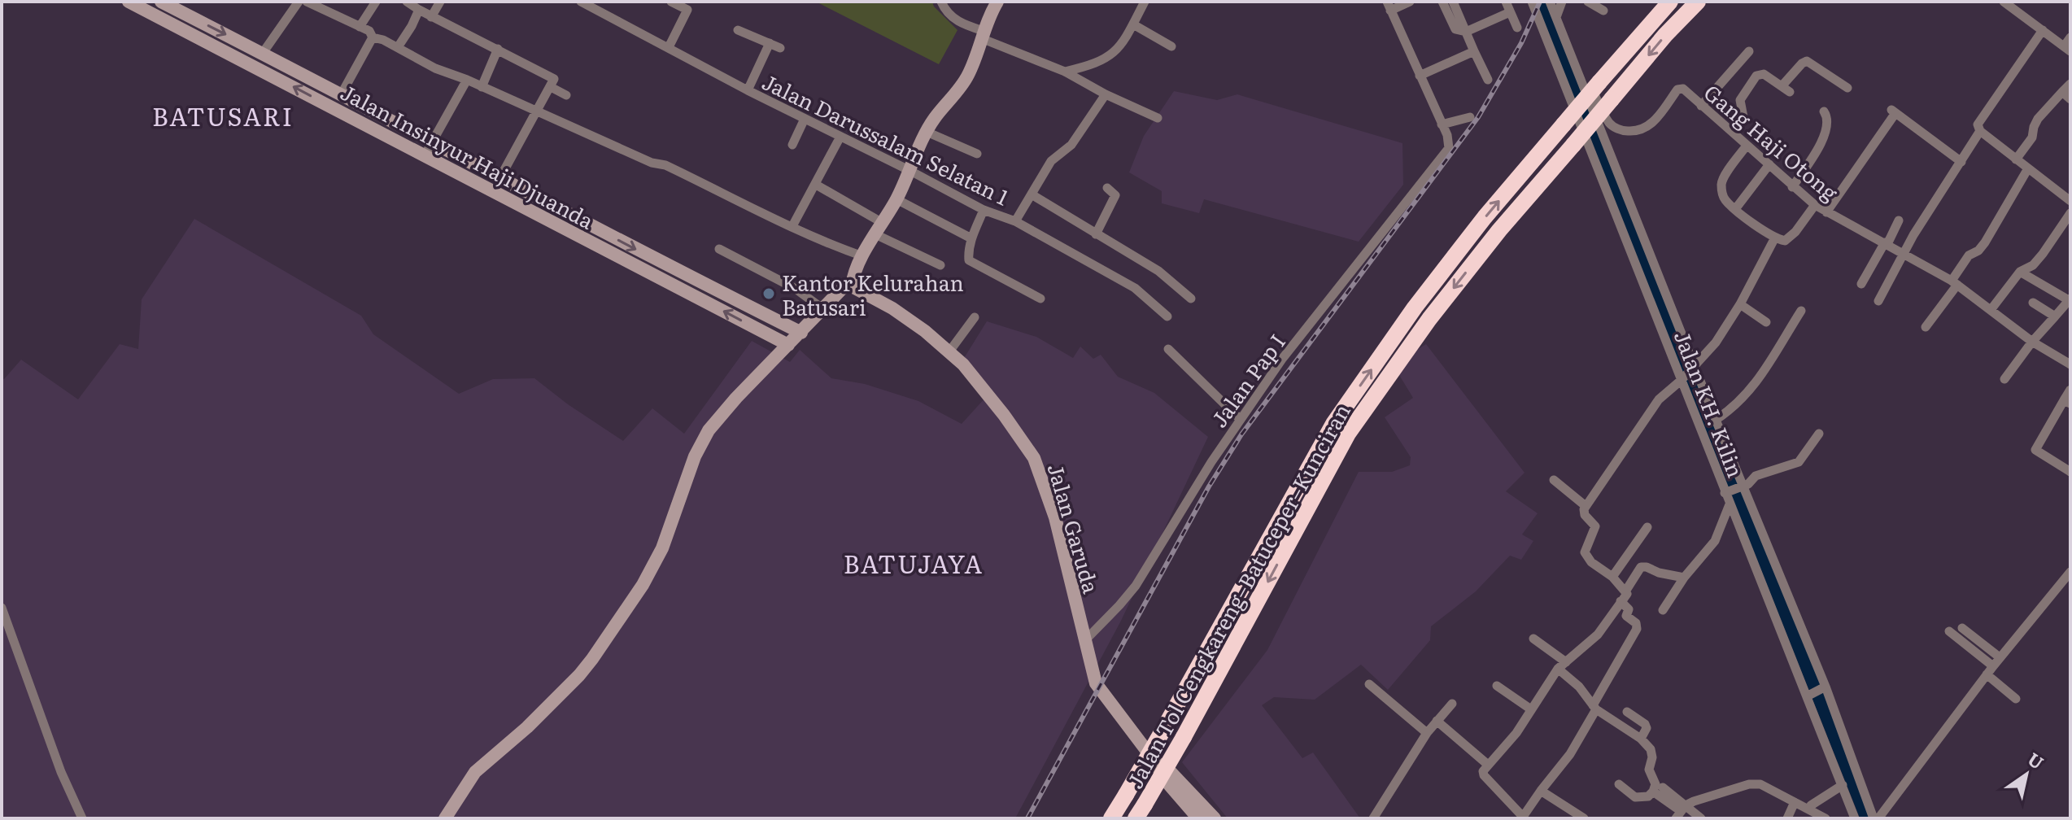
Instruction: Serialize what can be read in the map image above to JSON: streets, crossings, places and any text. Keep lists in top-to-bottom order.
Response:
{
  "streets": {
    "highway": ["Jalan Tol Cengkareng–Batuceper–Kunciran"],
    "main road": ["Jalan Insinyur Haji Djuanda", "Jalan Garuda"],
    "street": [
      "Jalan Darussalam Selatan 1",
      "Gang Haji Otong",
      "Jalan Pap I",
      "Jalan KH. Kilin"
    ]
  },
  "crossings": [
    ["Gang Haji Otong", "Jalan KH. Kilin"],
    ["Jalan Pap I", "Jalan Garuda"]
  ],
  "districts": ["BATUSARI", "BATUJAYA"],
  "places": ["Kantor Kelurahan Batusari"],
  "north": "top right"
}
